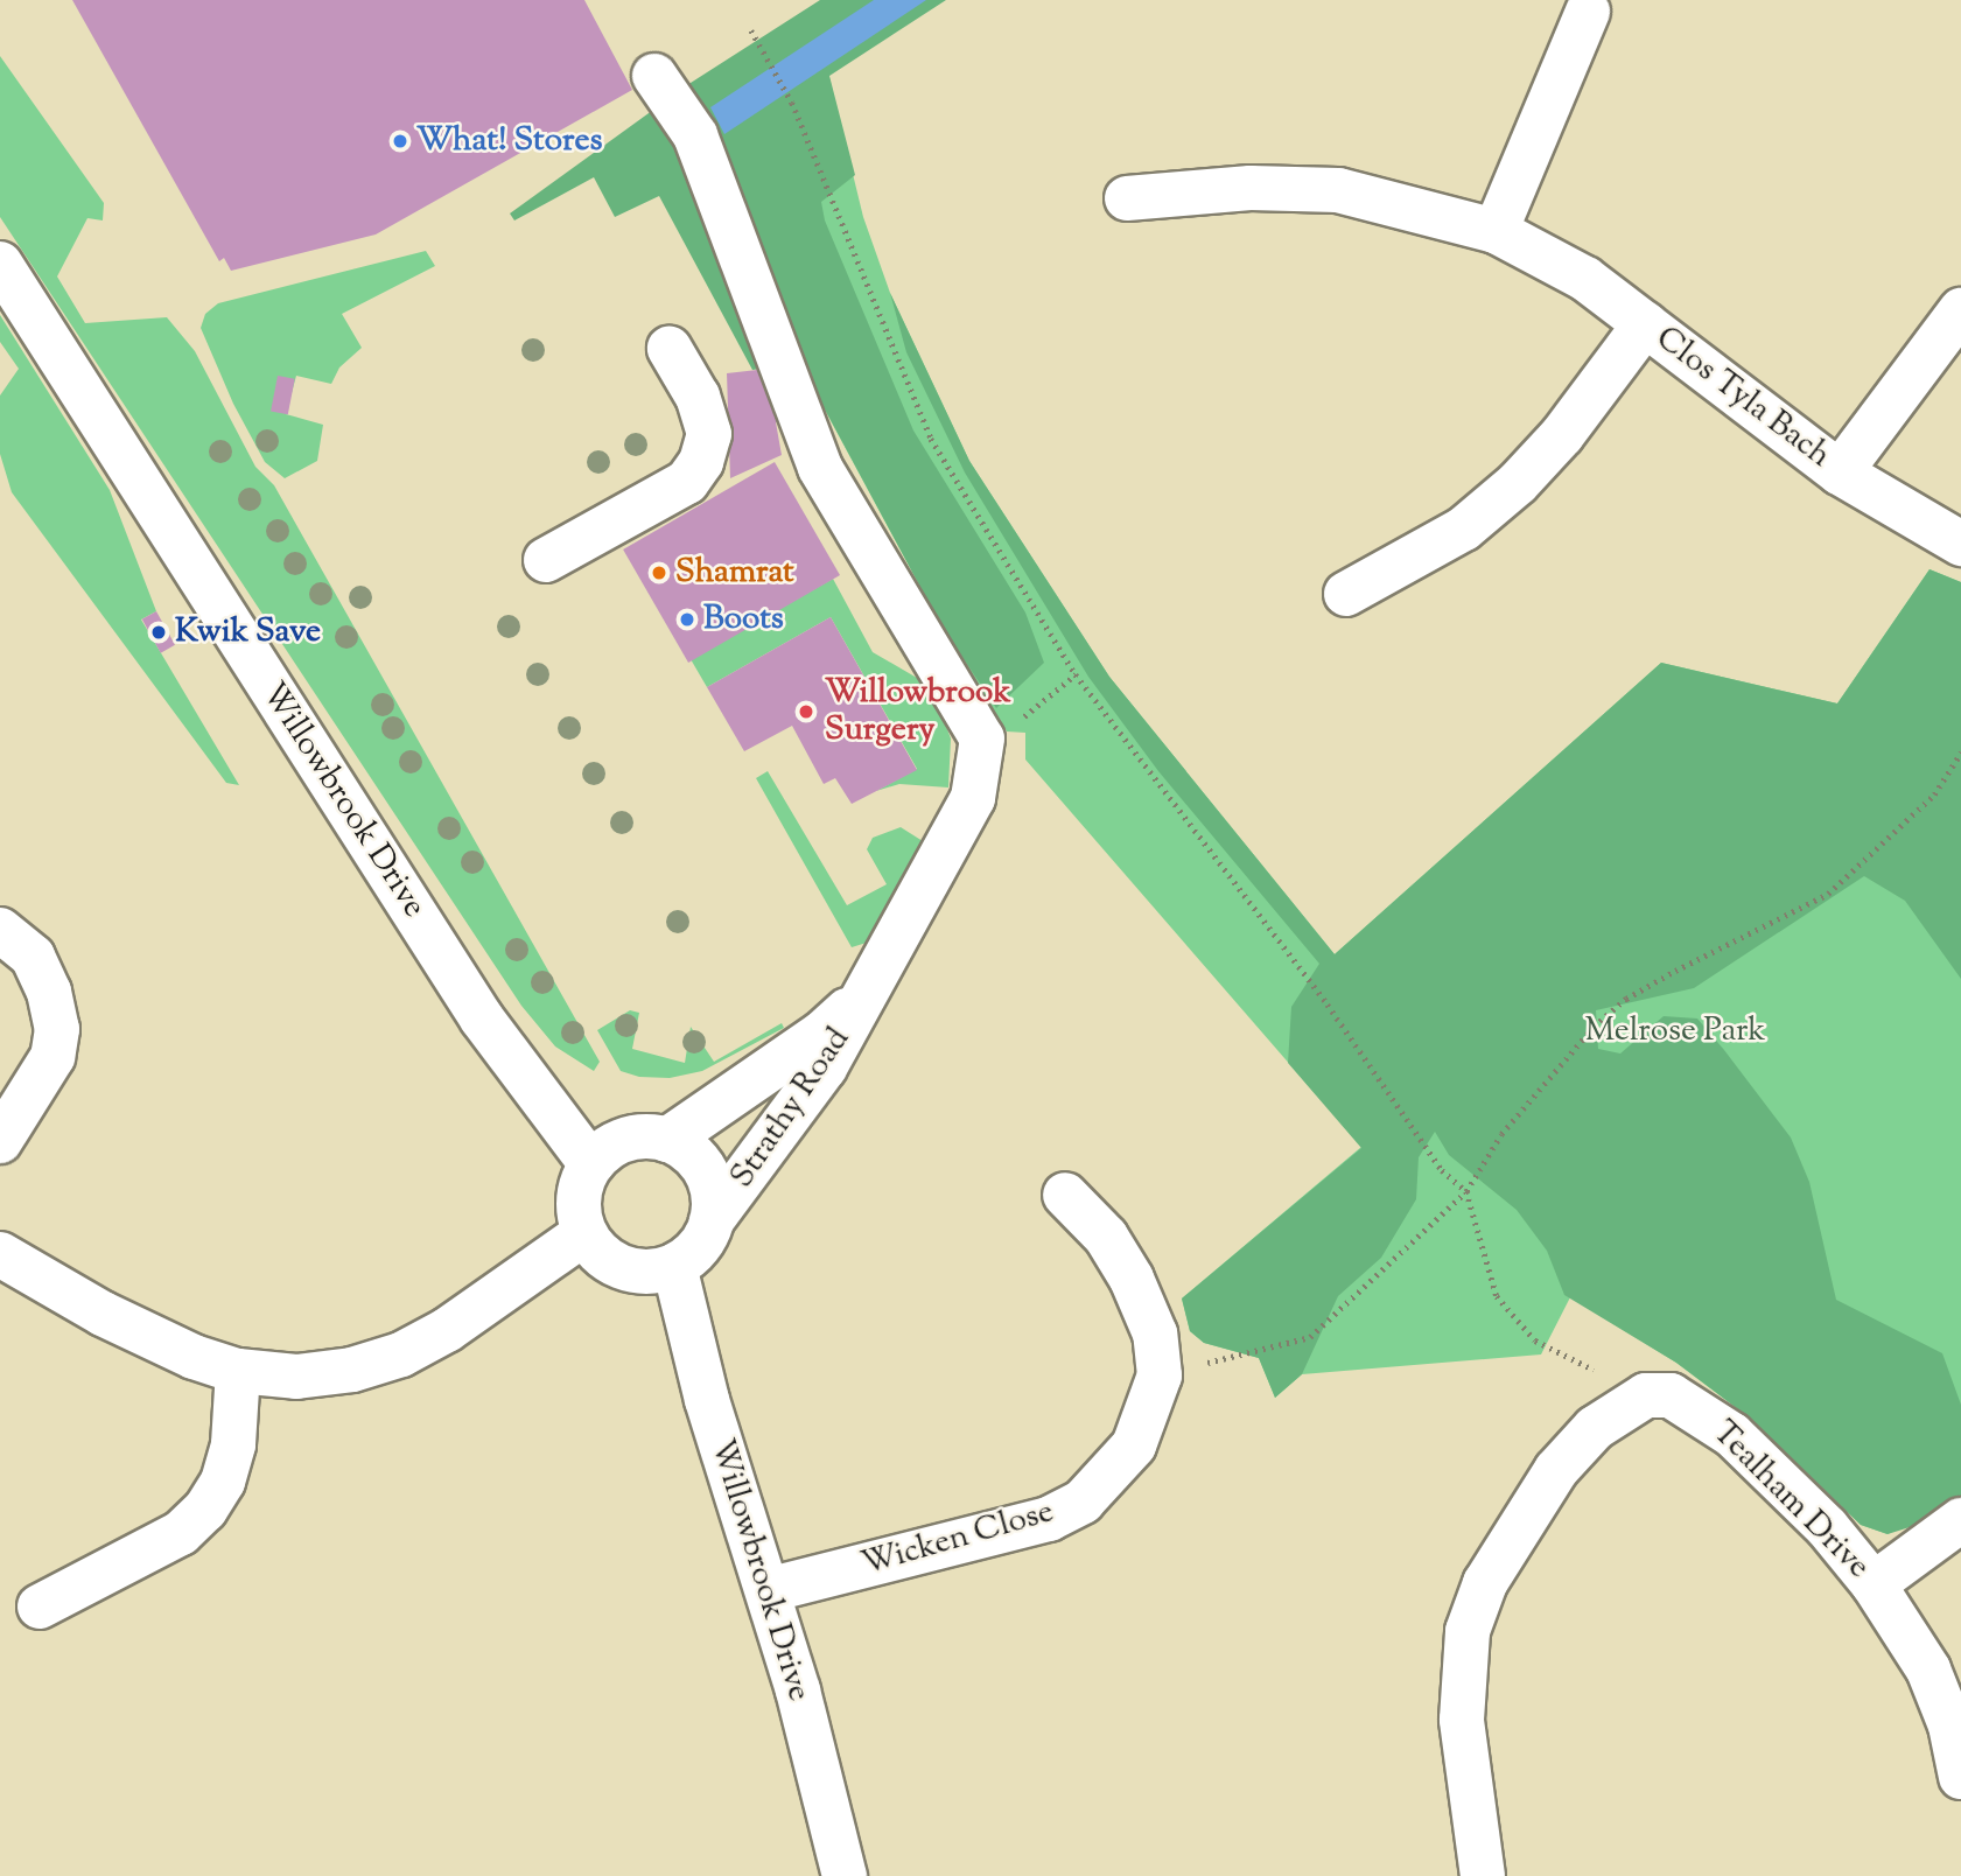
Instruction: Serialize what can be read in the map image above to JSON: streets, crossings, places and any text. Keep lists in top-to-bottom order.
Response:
{
  "streets": {
    "street": [
      "Clos Tyla Bach",
      "Willowbrook Drive",
      "Strathy Road",
      "Tealham Drive",
      "Wicken Close"
    ]
  },
  "crossings": [
    ["Willowbrook Drive", "Strathy Road"],
    ["Willowbrook Drive", "Wicken Close"]
  ],
  "parks": ["Melrose Park"],
  "places": [
    "What! Stores",
    "Shamrat",
    "Boots",
    "Kwik Save",
    "Willowbrook Surgery"
  ]
}
